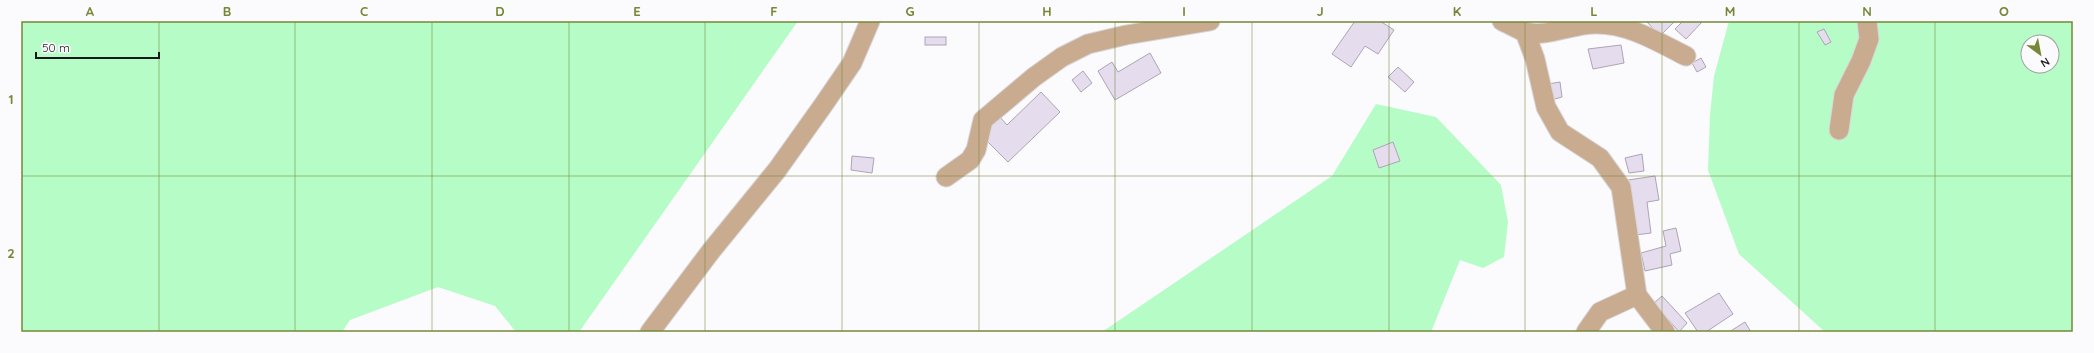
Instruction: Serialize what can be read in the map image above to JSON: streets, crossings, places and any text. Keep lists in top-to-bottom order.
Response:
{
  "scale_bar": "50 m",
  "north": "bottom right",
  "grid": {
    "columns": [
      "A",
      "B",
      "C",
      "D",
      "E",
      "F",
      "G",
      "H",
      "I",
      "J",
      "K",
      "L",
      "M",
      "N",
      "O"
    ],
    "rows": ["1", "2"]
  }
}
